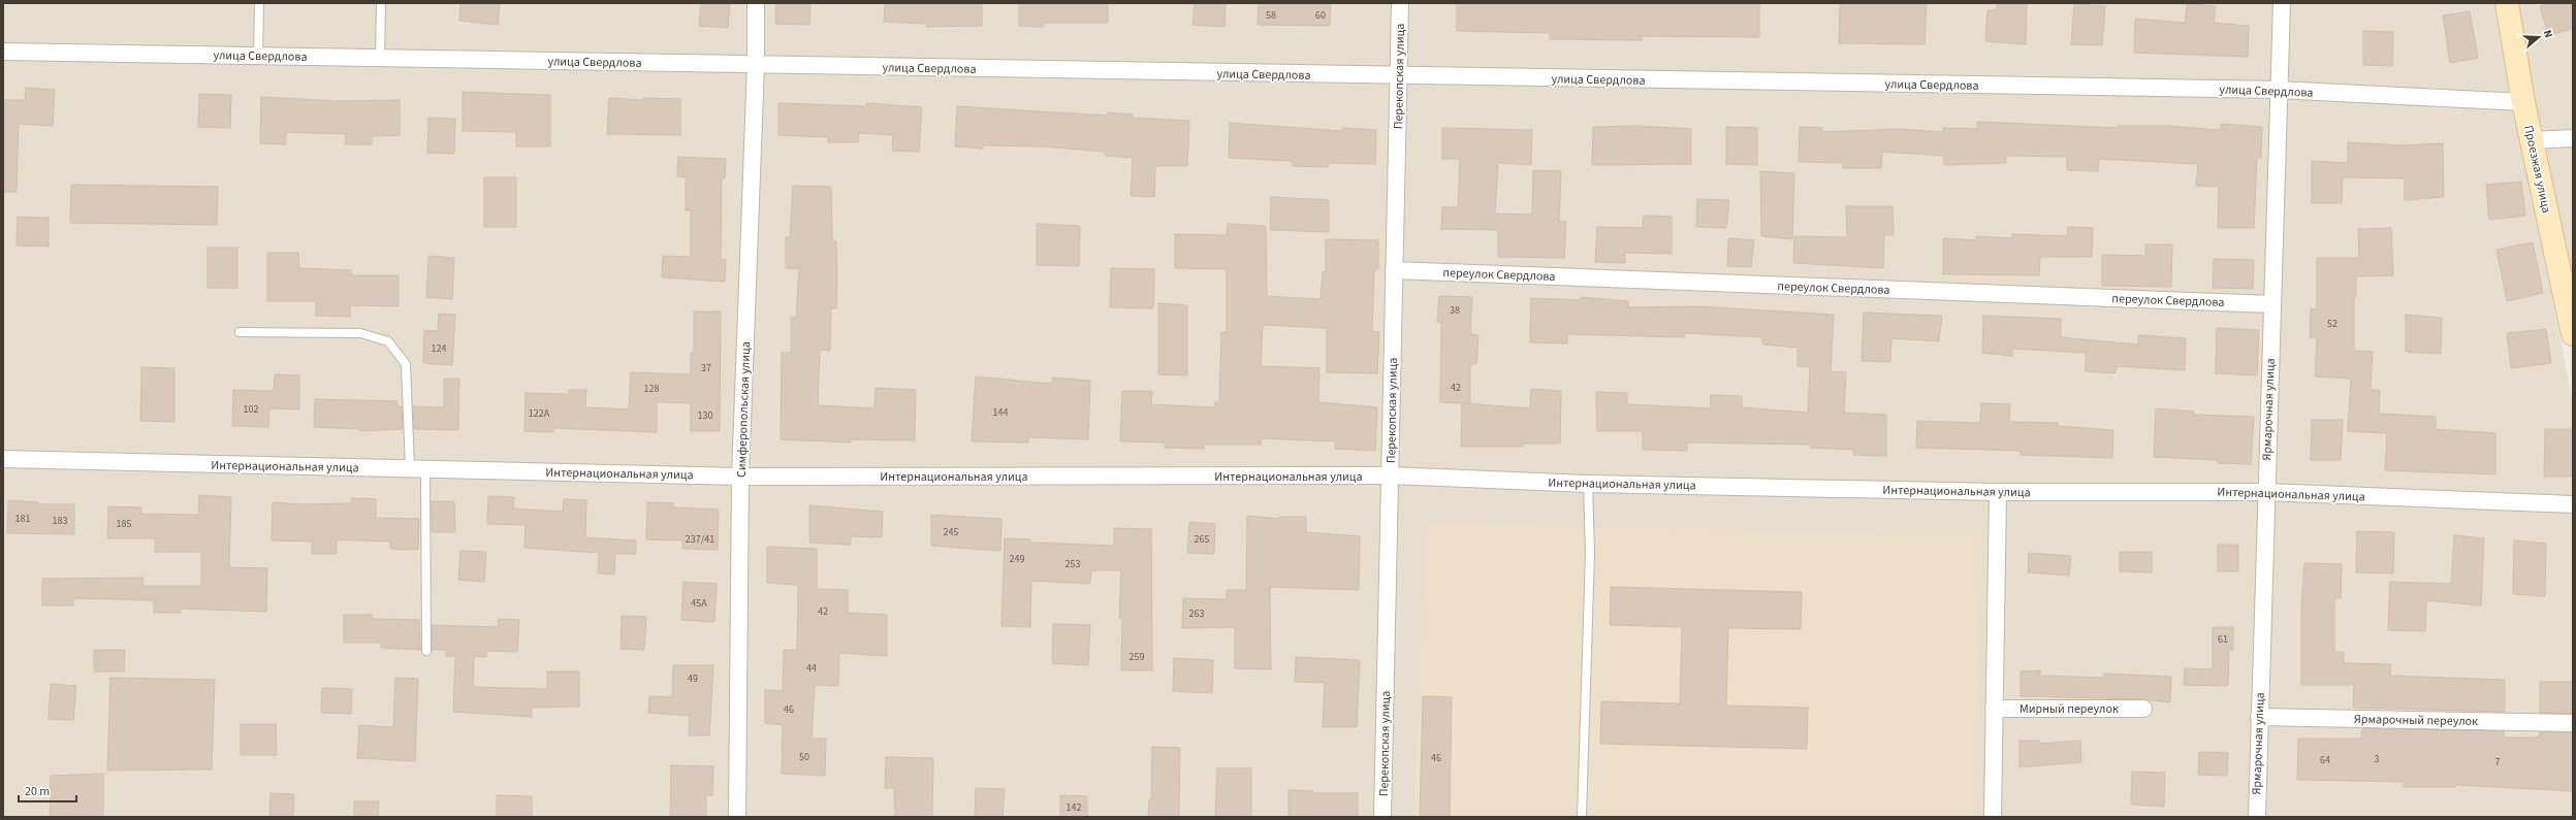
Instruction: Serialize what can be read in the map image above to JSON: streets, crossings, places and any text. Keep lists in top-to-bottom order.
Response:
{
  "streets": {
    "main road": ["Проезжая улица"],
    "street": [
      "улица Свердлова",
      "Перекопская улица",
      "переулок Свердлова",
      "Симферопольская улица",
      "Ярмарочная улица",
      "Интернациональная улица",
      "Мирный переулок",
      "Ярмарочный переулок"
    ]
  },
  "crossings": [
    ["улица Свердлова", "Перекопская улица"],
    ["улица Свердлова", "Проезжая улица"],
    ["улица Свердлова", "Симферопольская улица"],
    ["улица Свердлова", "Ярмарочная улица"],
    ["Перекопская улица", "переулок Свердлова"],
    ["Перекопская улица", "Интернациональная улица"],
    ["переулок Свердлова", "Ярмарочная улица"],
    ["Симферопольская улица", "Интернациональная улица"],
    ["Ярмарочная улица", "Интернациональная улица"],
    ["Ярмарочная улица", "Ярмарочный переулок"]
  ],
  "house_numbers": [
    "58",
    "60",
    "38",
    "52",
    "124",
    "37",
    "42",
    "128",
    "102",
    "144",
    "122А",
    "130",
    "181",
    "183",
    "185",
    "245",
    "237/41",
    "265",
    "249",
    "253",
    "45А",
    "42",
    "263",
    "61",
    "259",
    "44",
    "49",
    "46",
    "50",
    "46",
    "3",
    "64",
    "7",
    "142"
  ],
  "scale_bar": "20 m",
  "north": "right"
}
